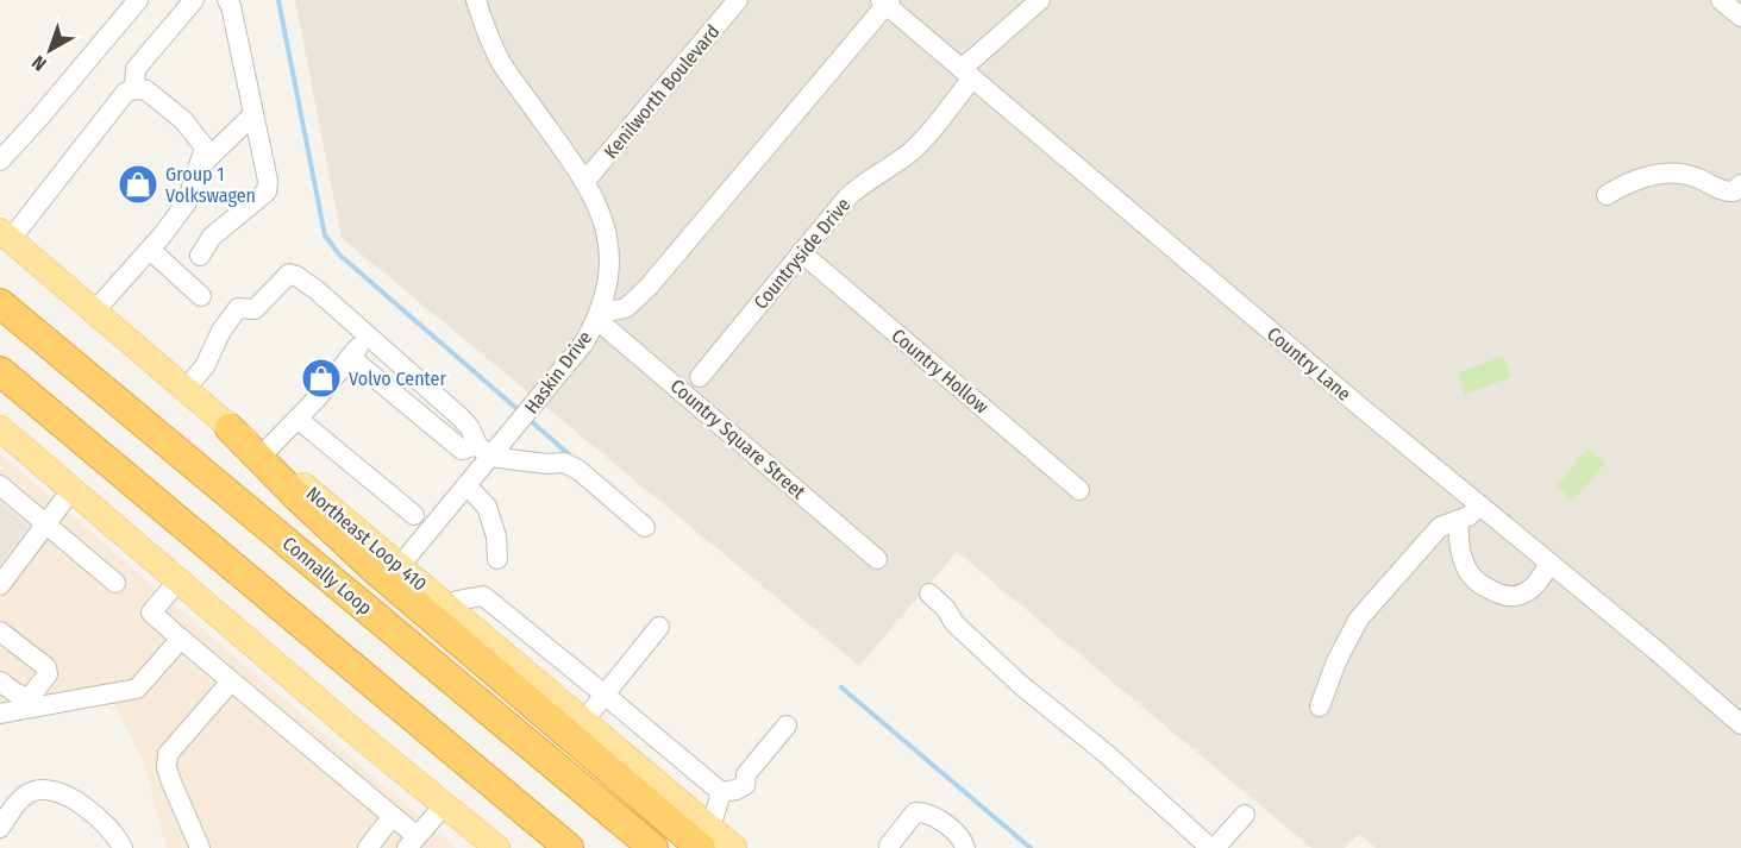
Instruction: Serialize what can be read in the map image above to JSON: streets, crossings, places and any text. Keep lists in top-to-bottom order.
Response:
{
  "streets": {
    "highway": ["Connally Loop"],
    "main road": ["Northeast Loop 410"],
    "street": [
      "Kenilworth Boulevard",
      "Countryside Drive",
      "Country Lane",
      "Country Hollow",
      "Haskin Drive",
      "Country Square Street"
    ]
  },
  "crossings": [
    ["Kenilworth Boulevard", "Haskin Drive"],
    ["Countryside Drive", "Country Lane"],
    ["Countryside Drive", "Country Hollow"],
    ["Haskin Drive", "Country Square Street"],
    ["Haskin Drive", "Northeast Loop 410"]
  ],
  "places": {
    "shop": ["Group 1 Volkswagen", "Volvo Center"]
  },
  "north": "bottom left"
}
